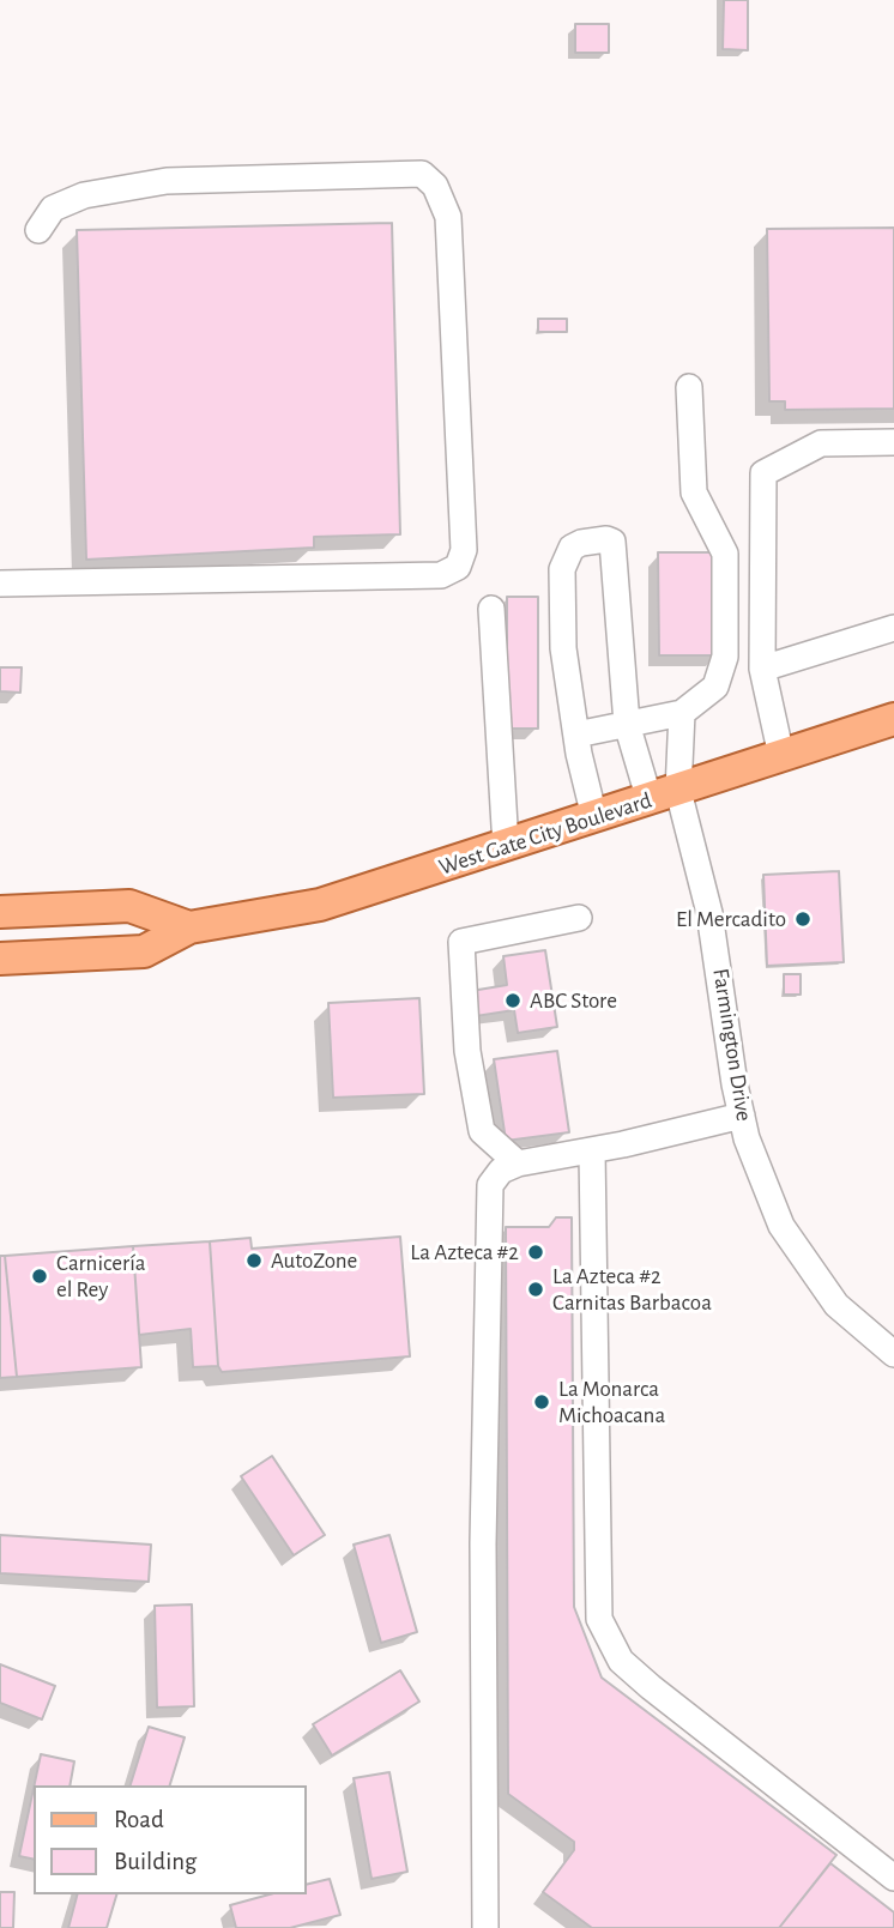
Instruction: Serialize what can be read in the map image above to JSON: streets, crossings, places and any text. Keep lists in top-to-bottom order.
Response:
{
  "streets": {
    "main road": ["West Gate City Boulevard"],
    "street": ["Farmington Drive"]
  },
  "crossings": [
    ["West Gate City Boulevard", "Farmington Drive"]
  ],
  "places": [
    "El Mercadito",
    "ABC Store",
    "La Azteca #2",
    "AutoZone",
    "Carnicería el Rey",
    "La Azteca #2 Carnitas Barbacoa",
    "La Monarca Michoacana"
  ],
  "legend": ["Road", "Building"]
}
